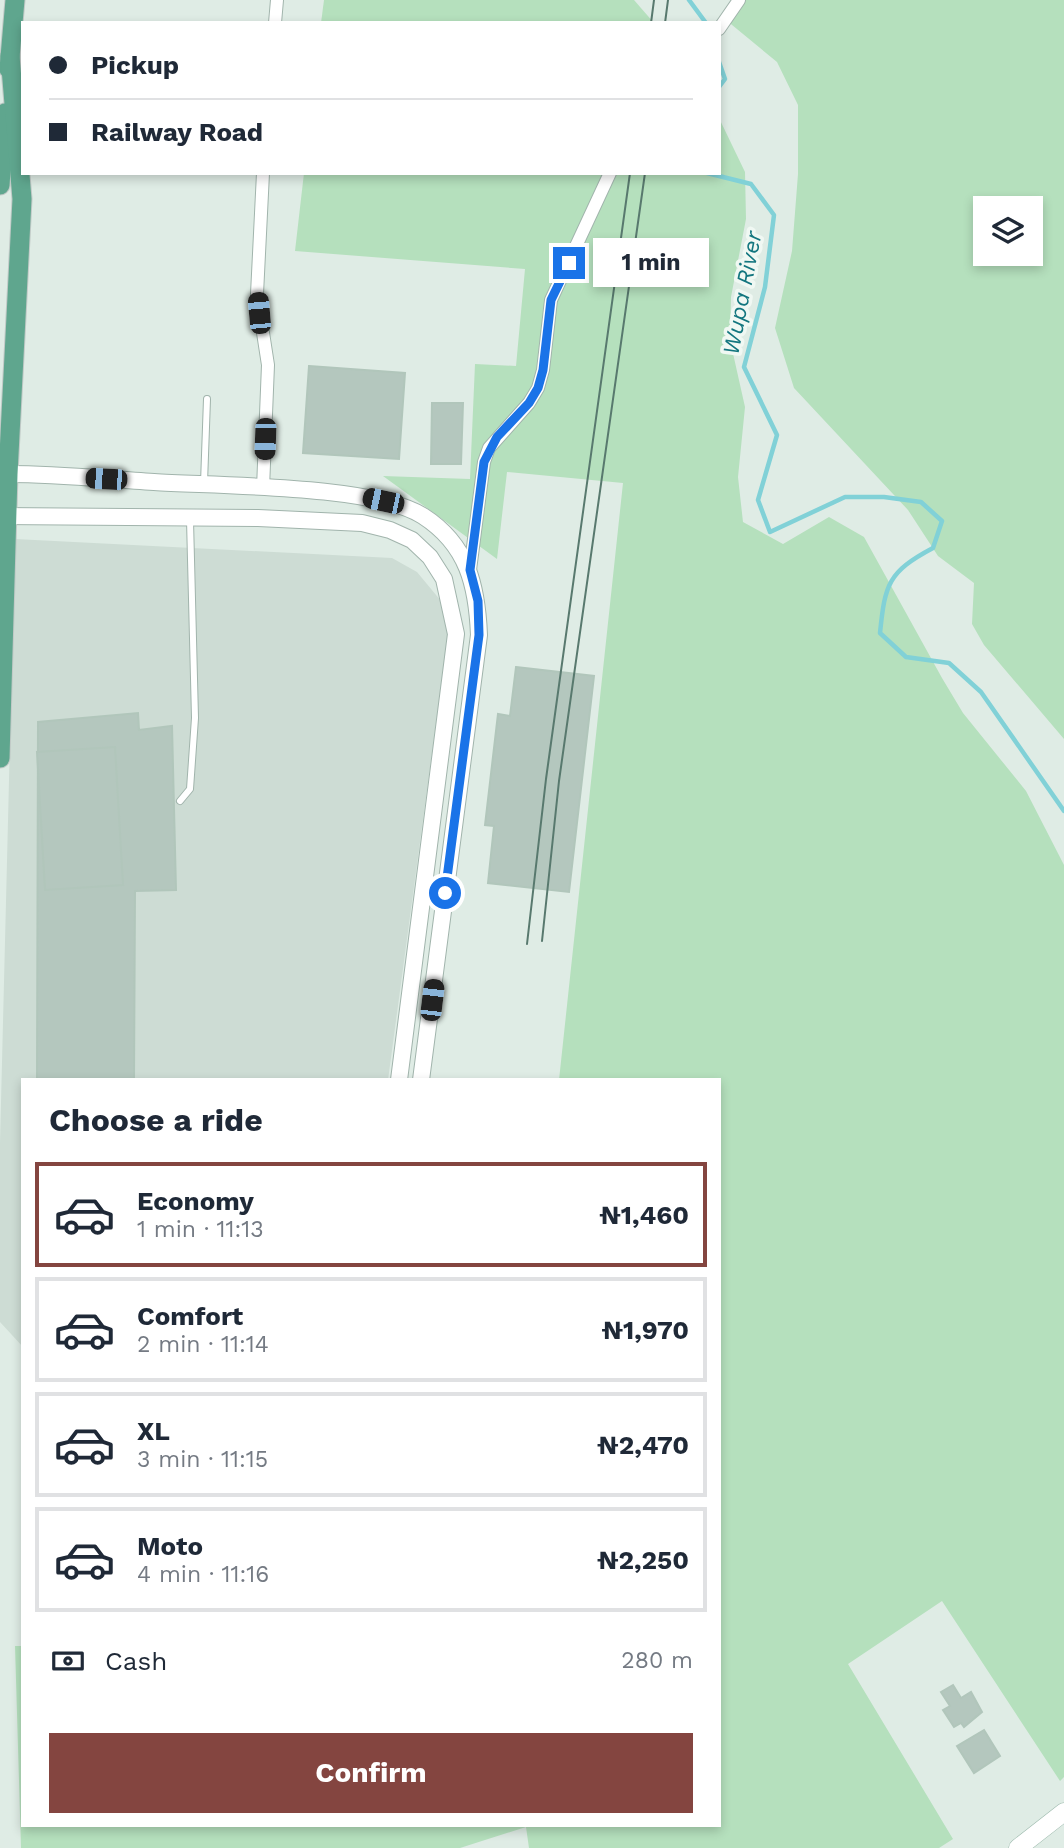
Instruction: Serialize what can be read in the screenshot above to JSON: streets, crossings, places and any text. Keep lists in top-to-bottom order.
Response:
{
  "water": ["Wupa River"],
  "page": {
    "banner": ["Pickup", "Railway Road"],
    "bubble": "1 min",
    "heading": "Choose a ride",
    "list": [
      {
        "name": "Economy",
        "note": "1 min · 11:13",
        "value": "₦1,460"
      },
      {
        "name": "Comfort",
        "note": "2 min · 11:14",
        "value": "₦1,970"
      },
      {
        "name": "XL",
        "note": "3 min · 11:15",
        "value": "₦2,470"
      },
      {
        "name": "Moto",
        "note": "4 min · 11:16",
        "value": "₦2,250"
      }
    ],
    "pay": ["Cash", "280 m"],
    "buttons": "Confirm"
  }
}
